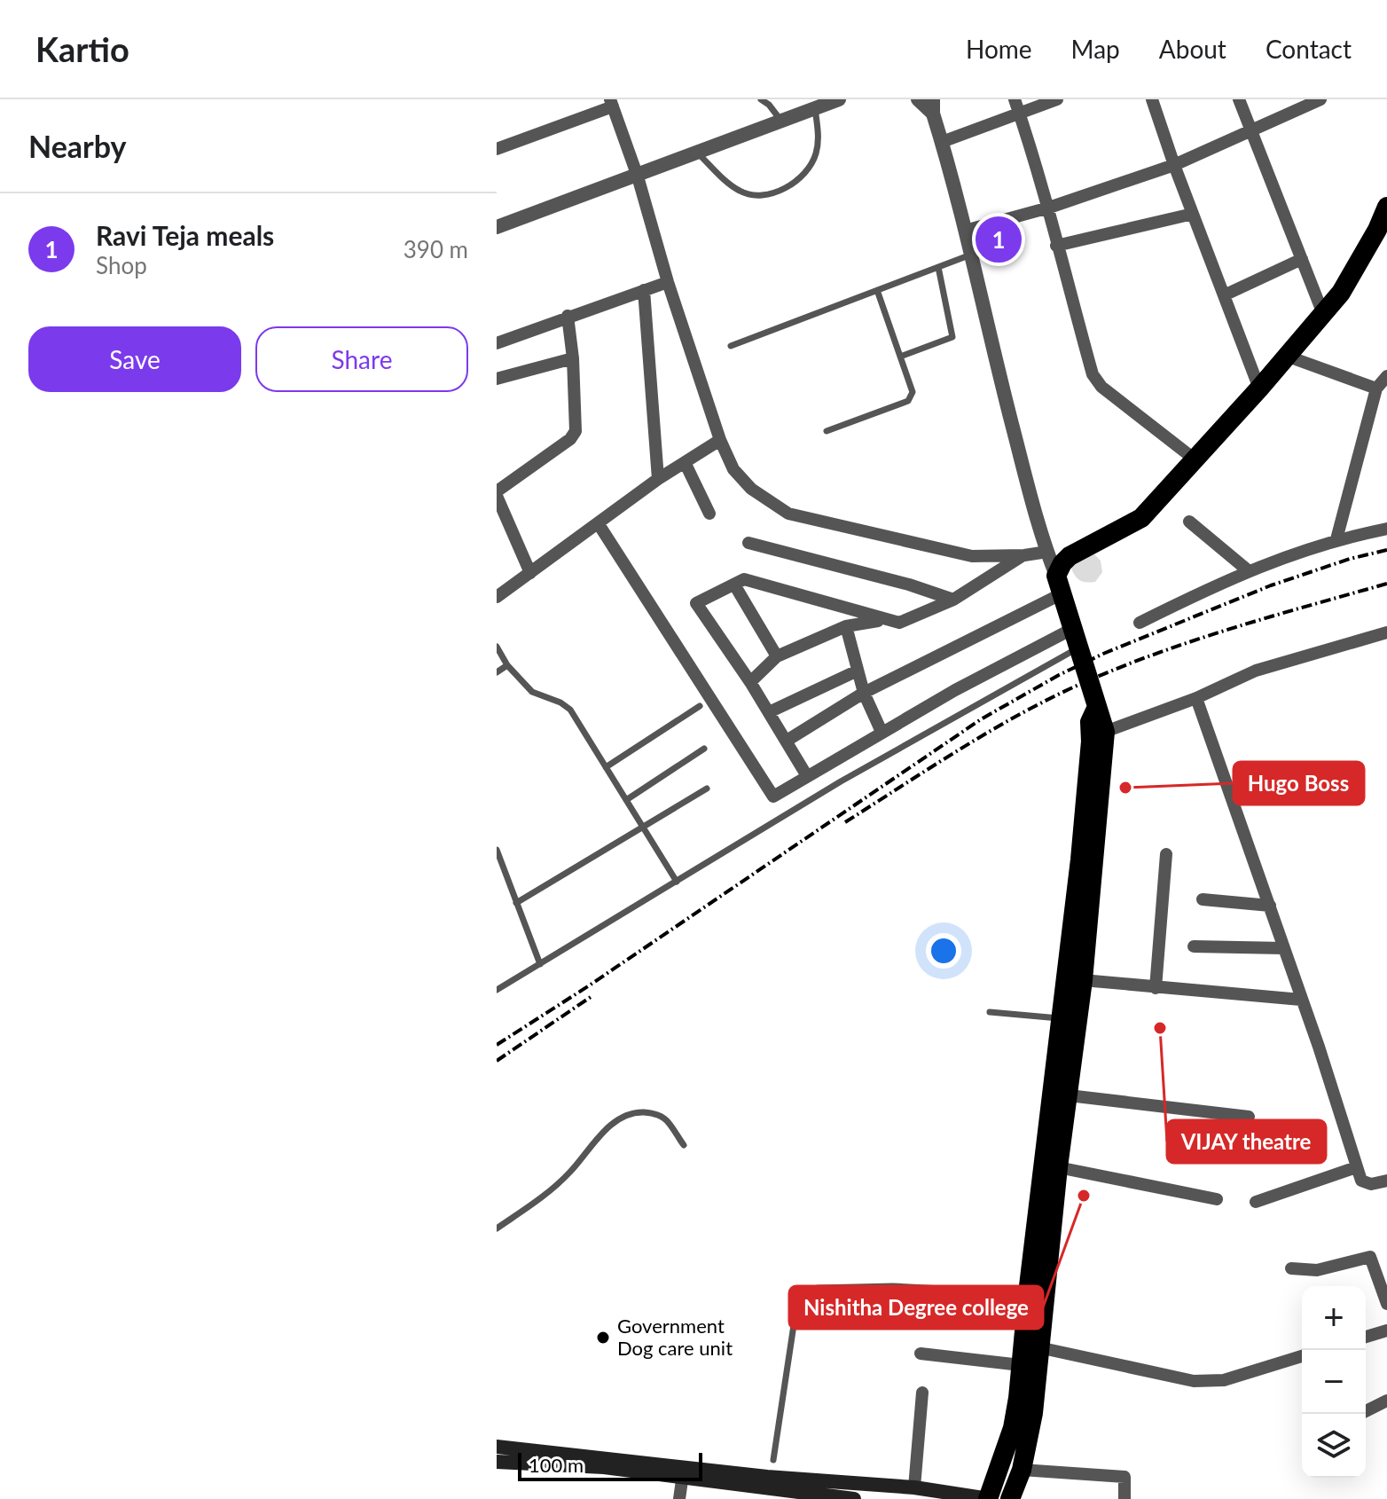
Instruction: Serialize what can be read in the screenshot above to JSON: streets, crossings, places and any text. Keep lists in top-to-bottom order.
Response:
{
  "places": [
    "Hugo Boss",
    "VIJAY theatre",
    "Nishitha Degree college",
    "Government Dog care unit"
  ],
  "scale_bar": "100 m",
  "page": {
    "header": "Kartio",
    "nav": [
      "Home",
      "Map",
      "About",
      "Contact"
    ],
    "heading": "Nearby",
    "list": [
      {
        "mark": "1",
        "name": "Ravi Teja meals",
        "note": "Shop",
        "value": "390 m"
      }
    ],
    "pins": "1",
    "buttons": ["Save", "Share"],
    "map_buttons": ["+", "−"],
    "scale": "100 m"
  }
}
